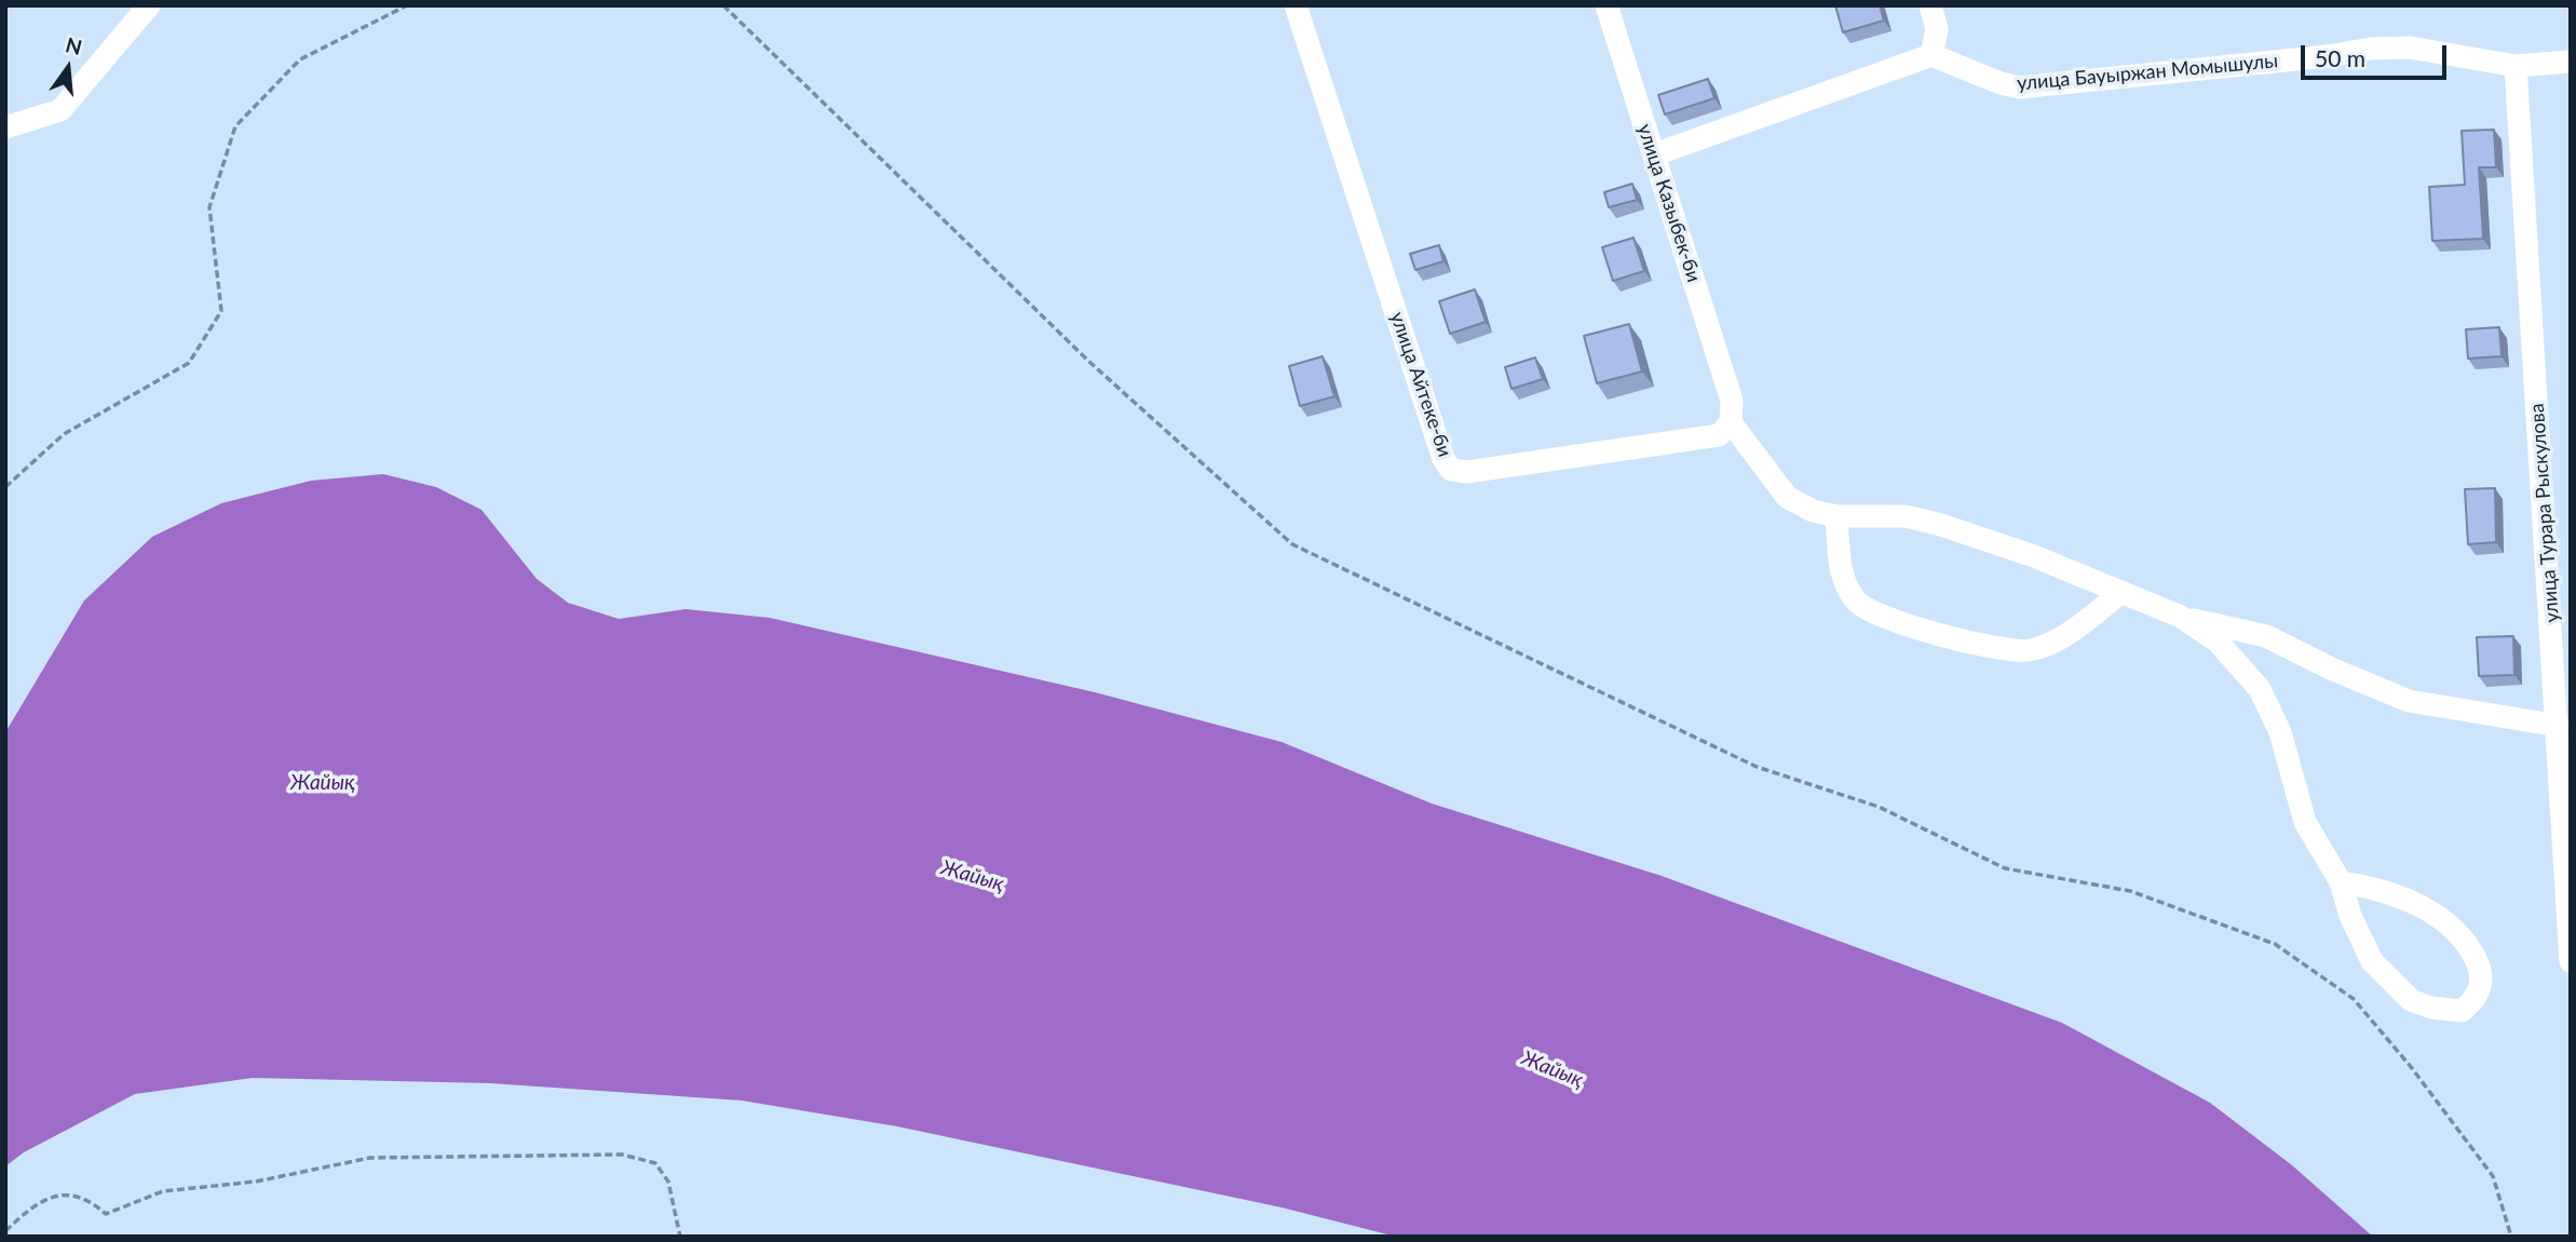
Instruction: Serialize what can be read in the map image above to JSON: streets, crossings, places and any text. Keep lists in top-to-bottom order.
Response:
{
  "streets": {
    "street": [
      "улица Бауыржан Момышулы",
      "улица Казыбек-би",
      "улица Айтеке-би",
      "улица Турара Рыскулова"
    ]
  },
  "crossings": [
    ["улица Бауыржан Момышулы", "улица Турара Рыскулова"],
    ["улица Казыбек-би", "улица Айтеке-би"]
  ],
  "water": ["Жайық"],
  "scale_bar": "50 m",
  "north": "top"
}
